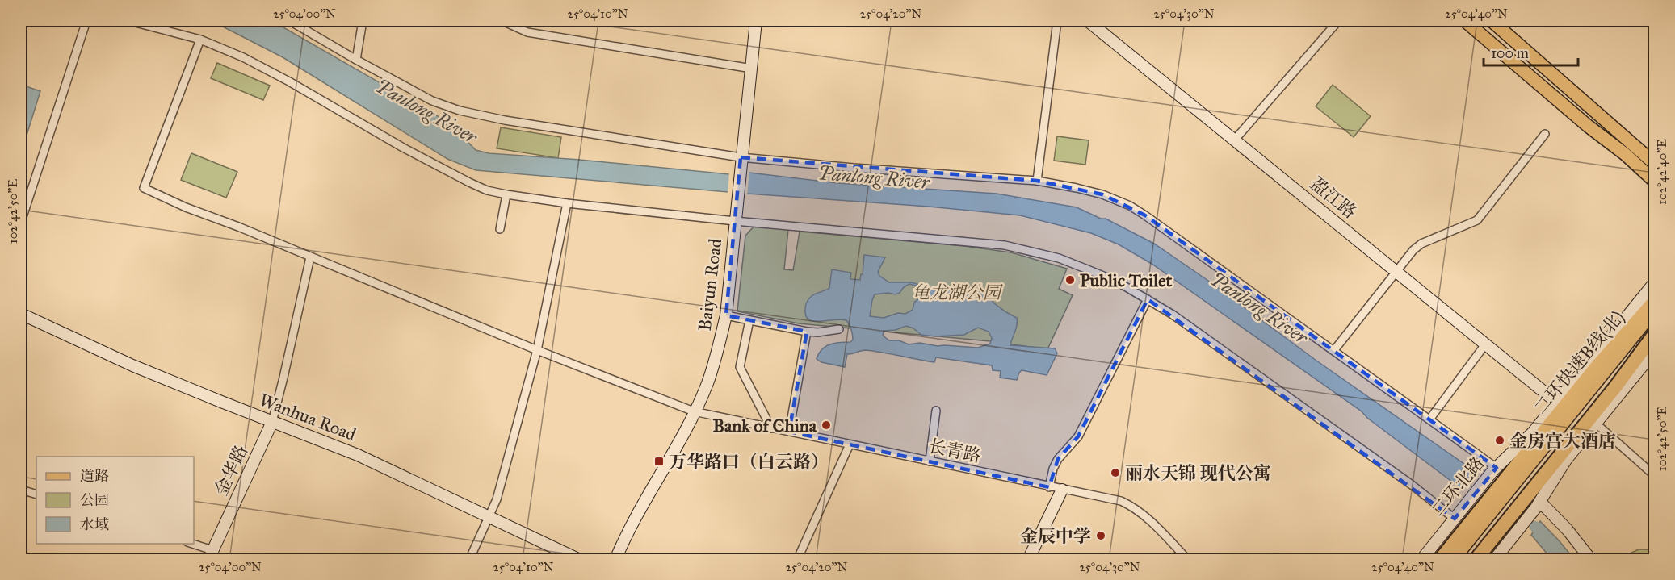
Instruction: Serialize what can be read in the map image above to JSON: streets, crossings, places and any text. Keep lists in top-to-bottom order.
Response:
{
  "streets": {
    "highway": ["二环快速B线(北)"],
    "street": [
      "盈江路",
      "Baiyun Road",
      "Wanhua Road",
      "长青路",
      "金华路",
      "二环北路"
    ]
  },
  "crossings": [
    ["盈江路", "二环北路"],
    ["Baiyun Road", "长青路"],
    ["Wanhua Road", "金华路"]
  ],
  "water": ["Panlong River"],
  "parks": ["龟龙湖公园"],
  "places": {
    "other": [
      "Public Toilet",
      "Bank of China",
      "金房宫大酒店",
      "丽水天锦 现代公寓",
      "金辰中学"
    ],
    "transit": ["万华路口（白云路）"]
  },
  "legend": ["道路", "公园", "水域"],
  "scale_bar": "100 m",
  "coordinates": [
    "25°04'00\"N",
    "25°04'10\"N",
    "25°04'20\"N",
    "25°04'30\"N",
    "25°04'40\"N",
    "102°42'40\"E",
    "102°42'50\"E"
  ]
}
